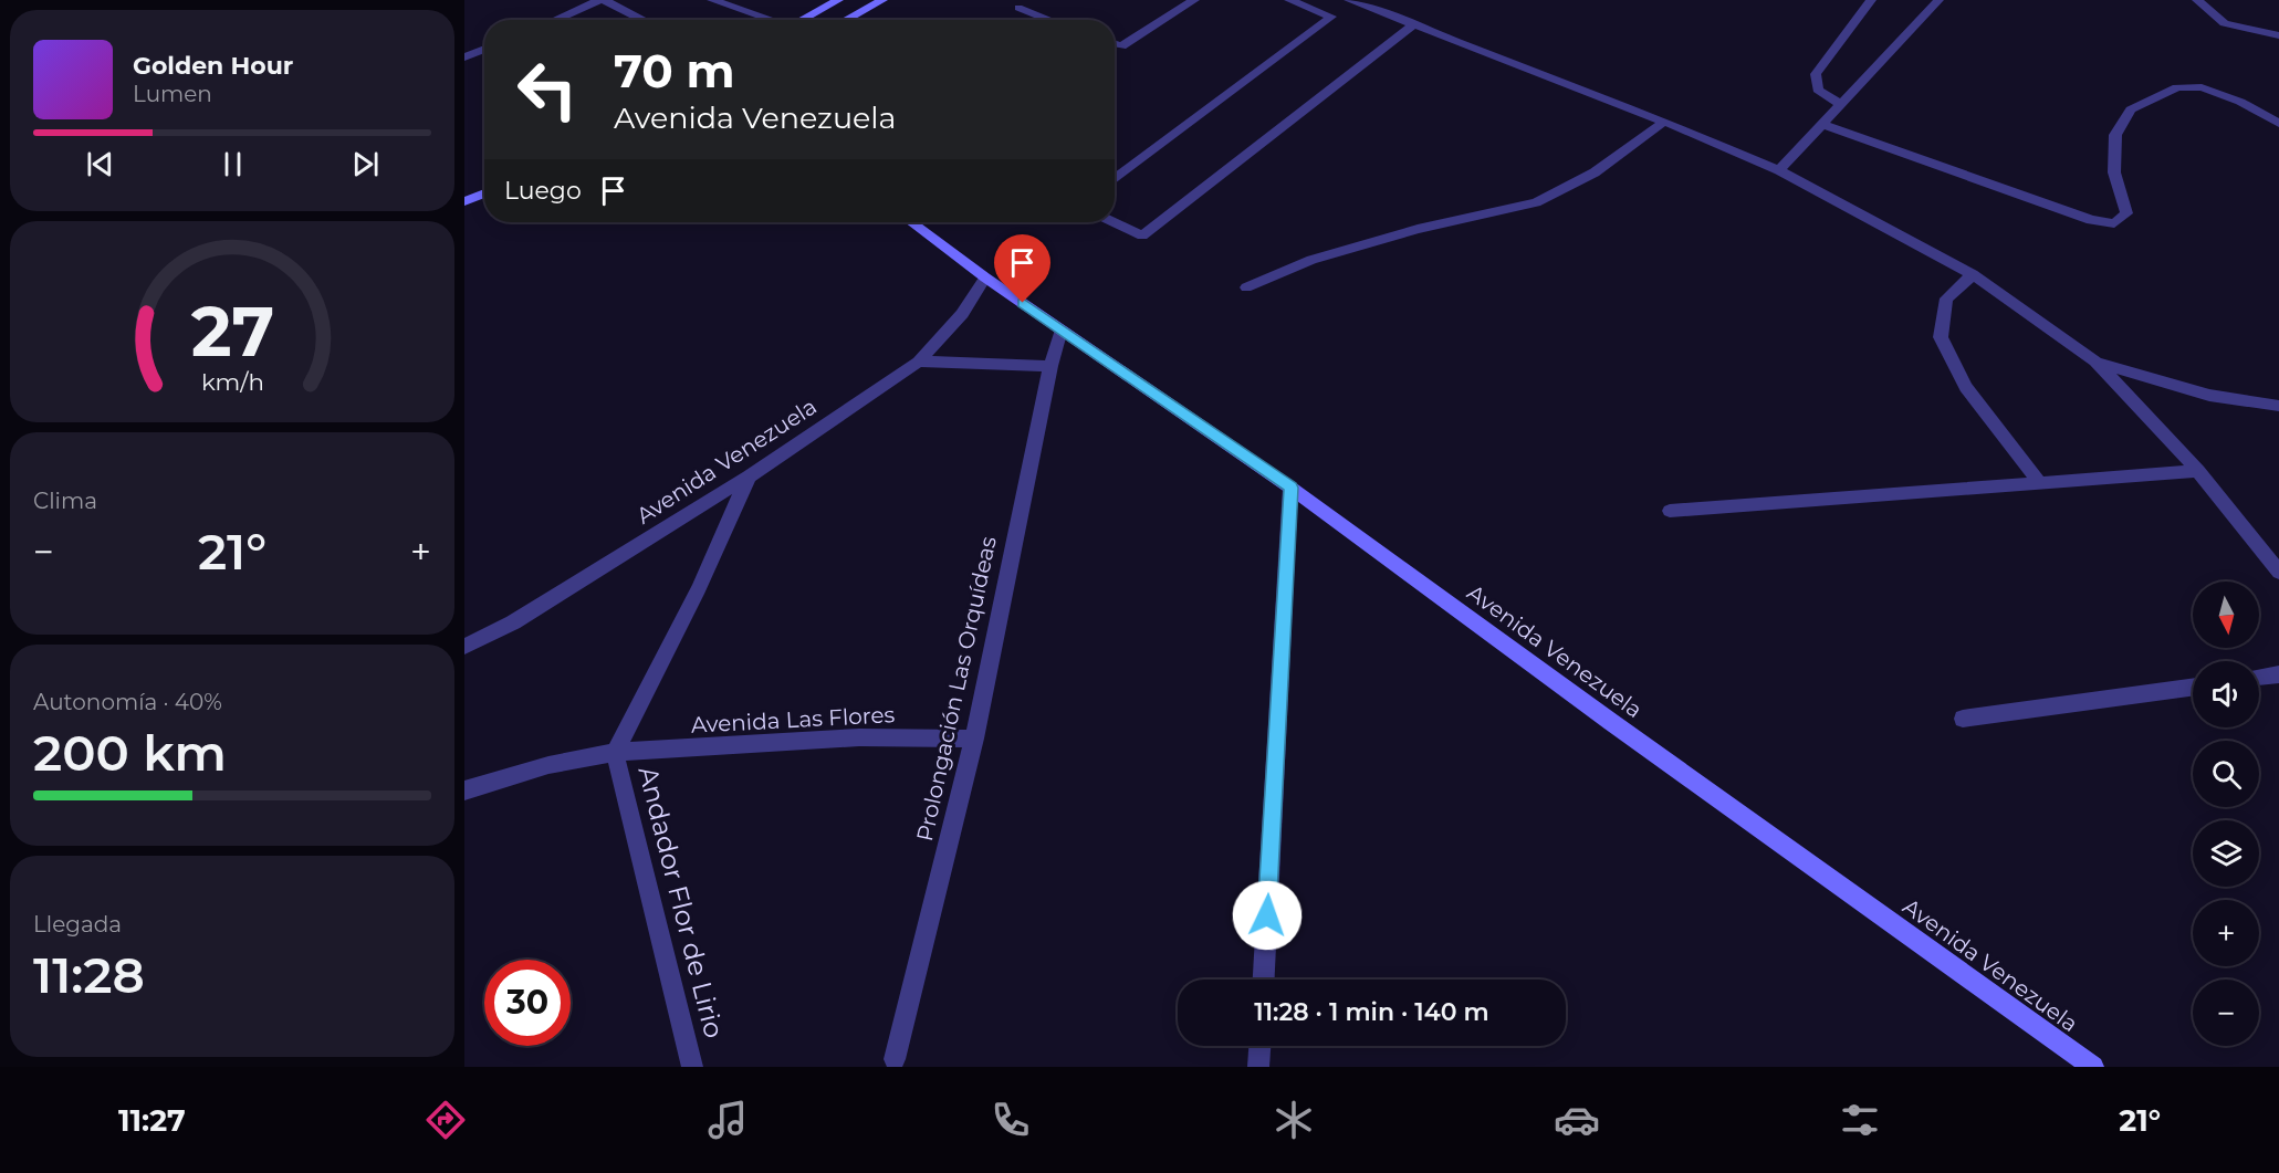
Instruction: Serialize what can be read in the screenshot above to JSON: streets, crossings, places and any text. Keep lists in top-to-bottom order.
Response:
{
  "streets": {
    "street": [
      "Avenida Venezuela",
      "Prolongación Las Orquídeas",
      "Avenida Las Flores",
      "Andador Flor de Lirio"
    ]
  },
  "crossings": [
    ["Avenida Venezuela", "Prolongación Las Orquídeas"],
    ["Prolongación Las Orquídeas", "Avenida Las Flores"],
    ["Avenida Las Flores", "Andador Flor de Lirio"]
  ],
  "north": "bottom",
  "page": {
    "turn": ["70 m", "Avenida Venezuela"],
    "song": ["Golden Hour", "Lumen"],
    "then": "Luego",
    "tile": [
      "Clima",
      ["Autonomía · 40%", "200 km"],
      ["Llegada", "11:28"]
    ],
    "heat": ["−", "21°", "+"],
    "map_buttons": ["+", "−"],
    "limit": "30",
    "trip": "11:28 · 1 min · 140 m",
    "tabs": ["11:27", "21°"],
    "gauge": ["27", "km/h"]
  }
}
